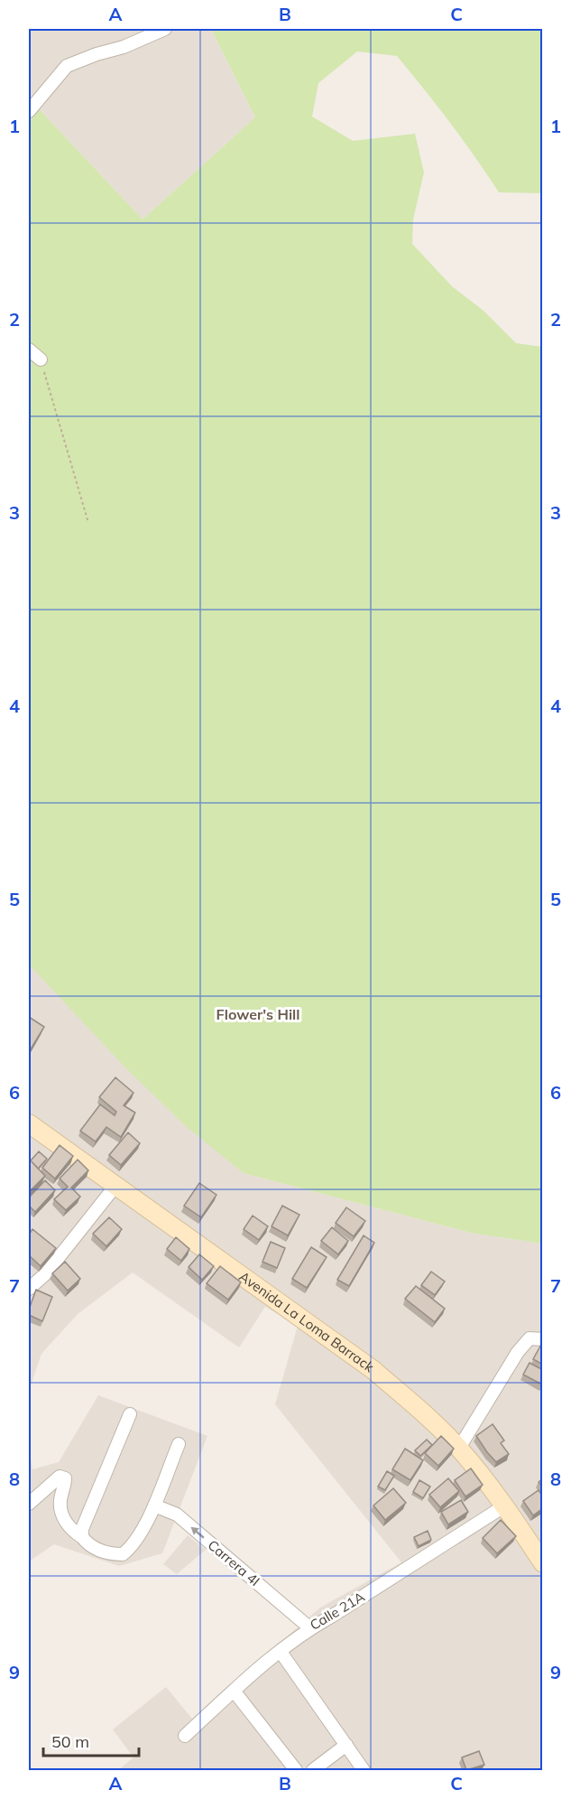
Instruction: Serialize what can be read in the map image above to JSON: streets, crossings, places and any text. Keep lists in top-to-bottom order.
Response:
{
  "streets": {
    "main road": ["Avenida La Loma Barrack"],
    "street": ["Carrera 4I", "Calle 21A"]
  },
  "crossings": [
    ["Avenida La Loma Barrack", "Calle 21A"],
    ["Carrera 4I", "Calle 21A"]
  ],
  "one_way": ["Carrera 4I"],
  "districts": ["Flower's Hill"],
  "scale_bar": "50 m",
  "grid": {
    "columns": ["A", "B", "C"],
    "rows": [
      "1",
      "2",
      "3",
      "4",
      "5",
      "6",
      "7",
      "8",
      "9"
    ]
  }
}
